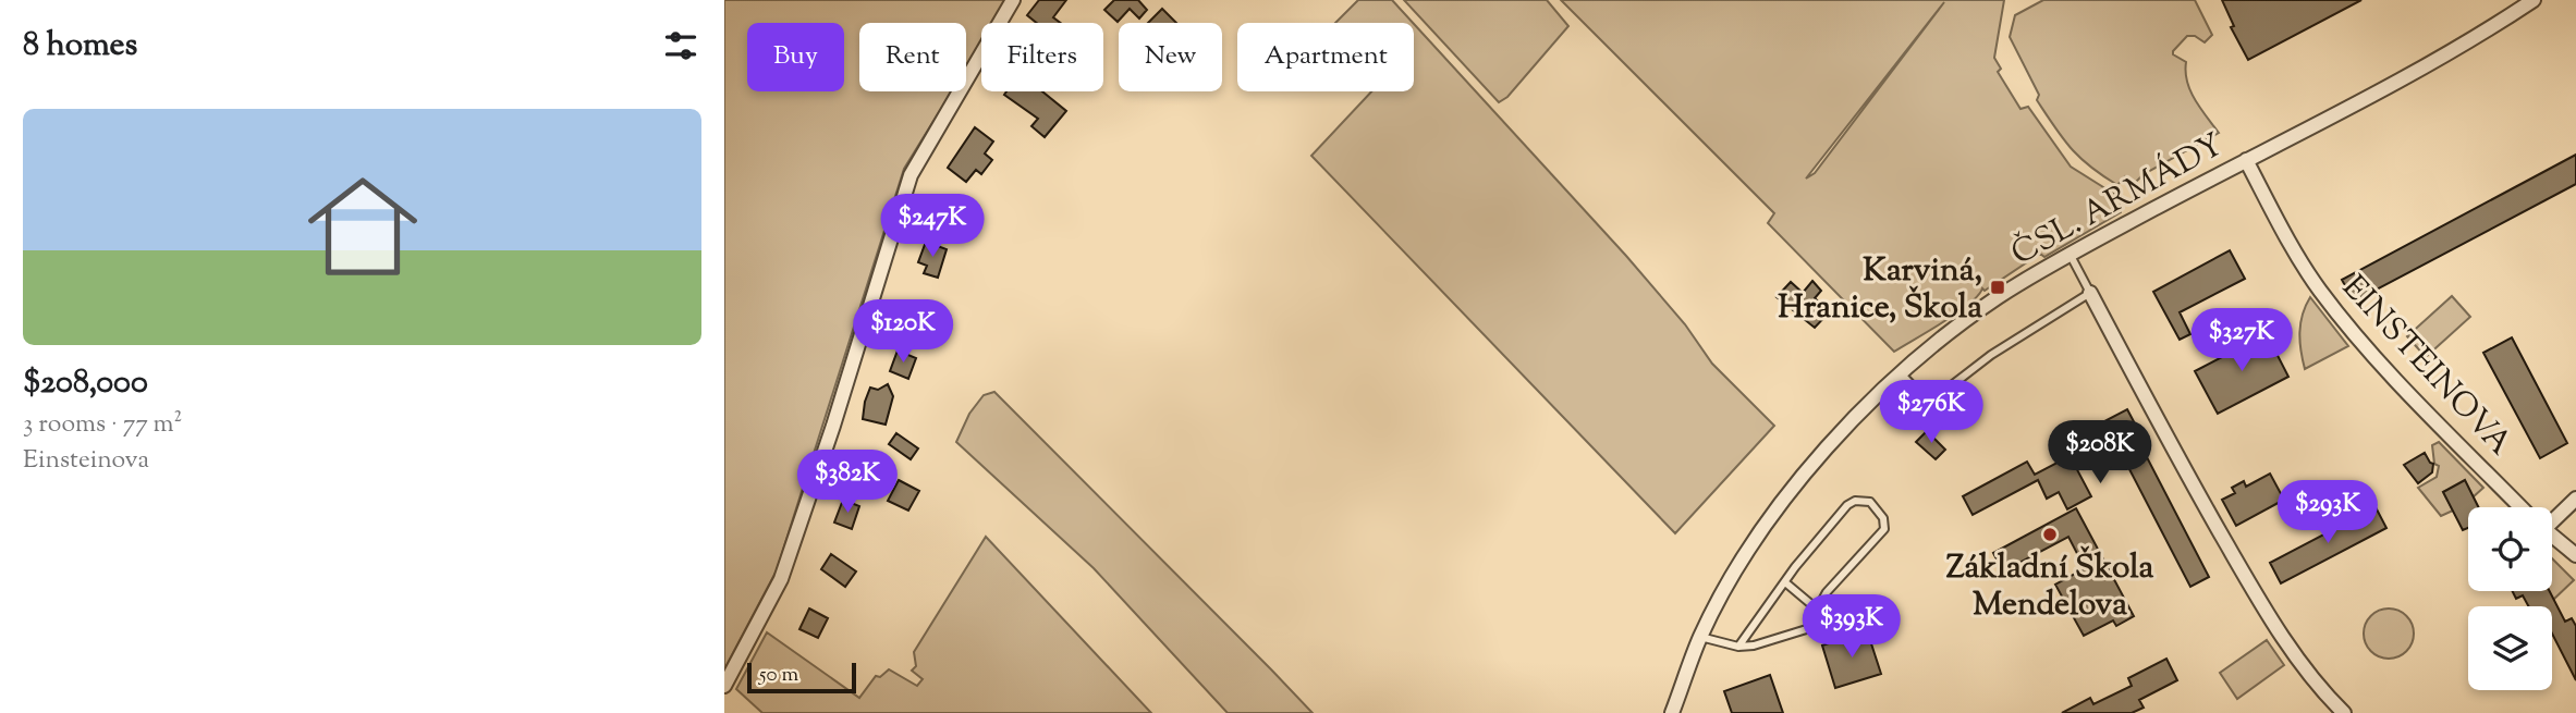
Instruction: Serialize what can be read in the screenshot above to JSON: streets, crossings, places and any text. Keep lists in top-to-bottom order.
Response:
{
  "streets": {
    "street": ["ČSL. ARMÁDY", "EINSTEINOVA"]
  },
  "crossings": [
    ["ČSL. ARMÁDY", "EINSTEINOVA"]
  ],
  "places": {
    "transit": ["Karviná, Hranice, Škola"],
    "other": ["Základní Škola Mendelova"]
  },
  "scale_bar": "50 m",
  "page": {
    "heading": "8 homes",
    "chip": [
      "Buy",
      "Rent",
      "Filters",
      "New",
      "Apartment"
    ],
    "list": [
      {
        "name": "$208,000",
        "note": "3 rooms · 77 m² · Einsteinova"
      }
    ],
    "price": [
      "$247K",
      "$120K",
      "$327K",
      "$276K",
      "$208K",
      "$382K",
      "$293K",
      "$393K"
    ],
    "scale": "50 m"
  }
}
